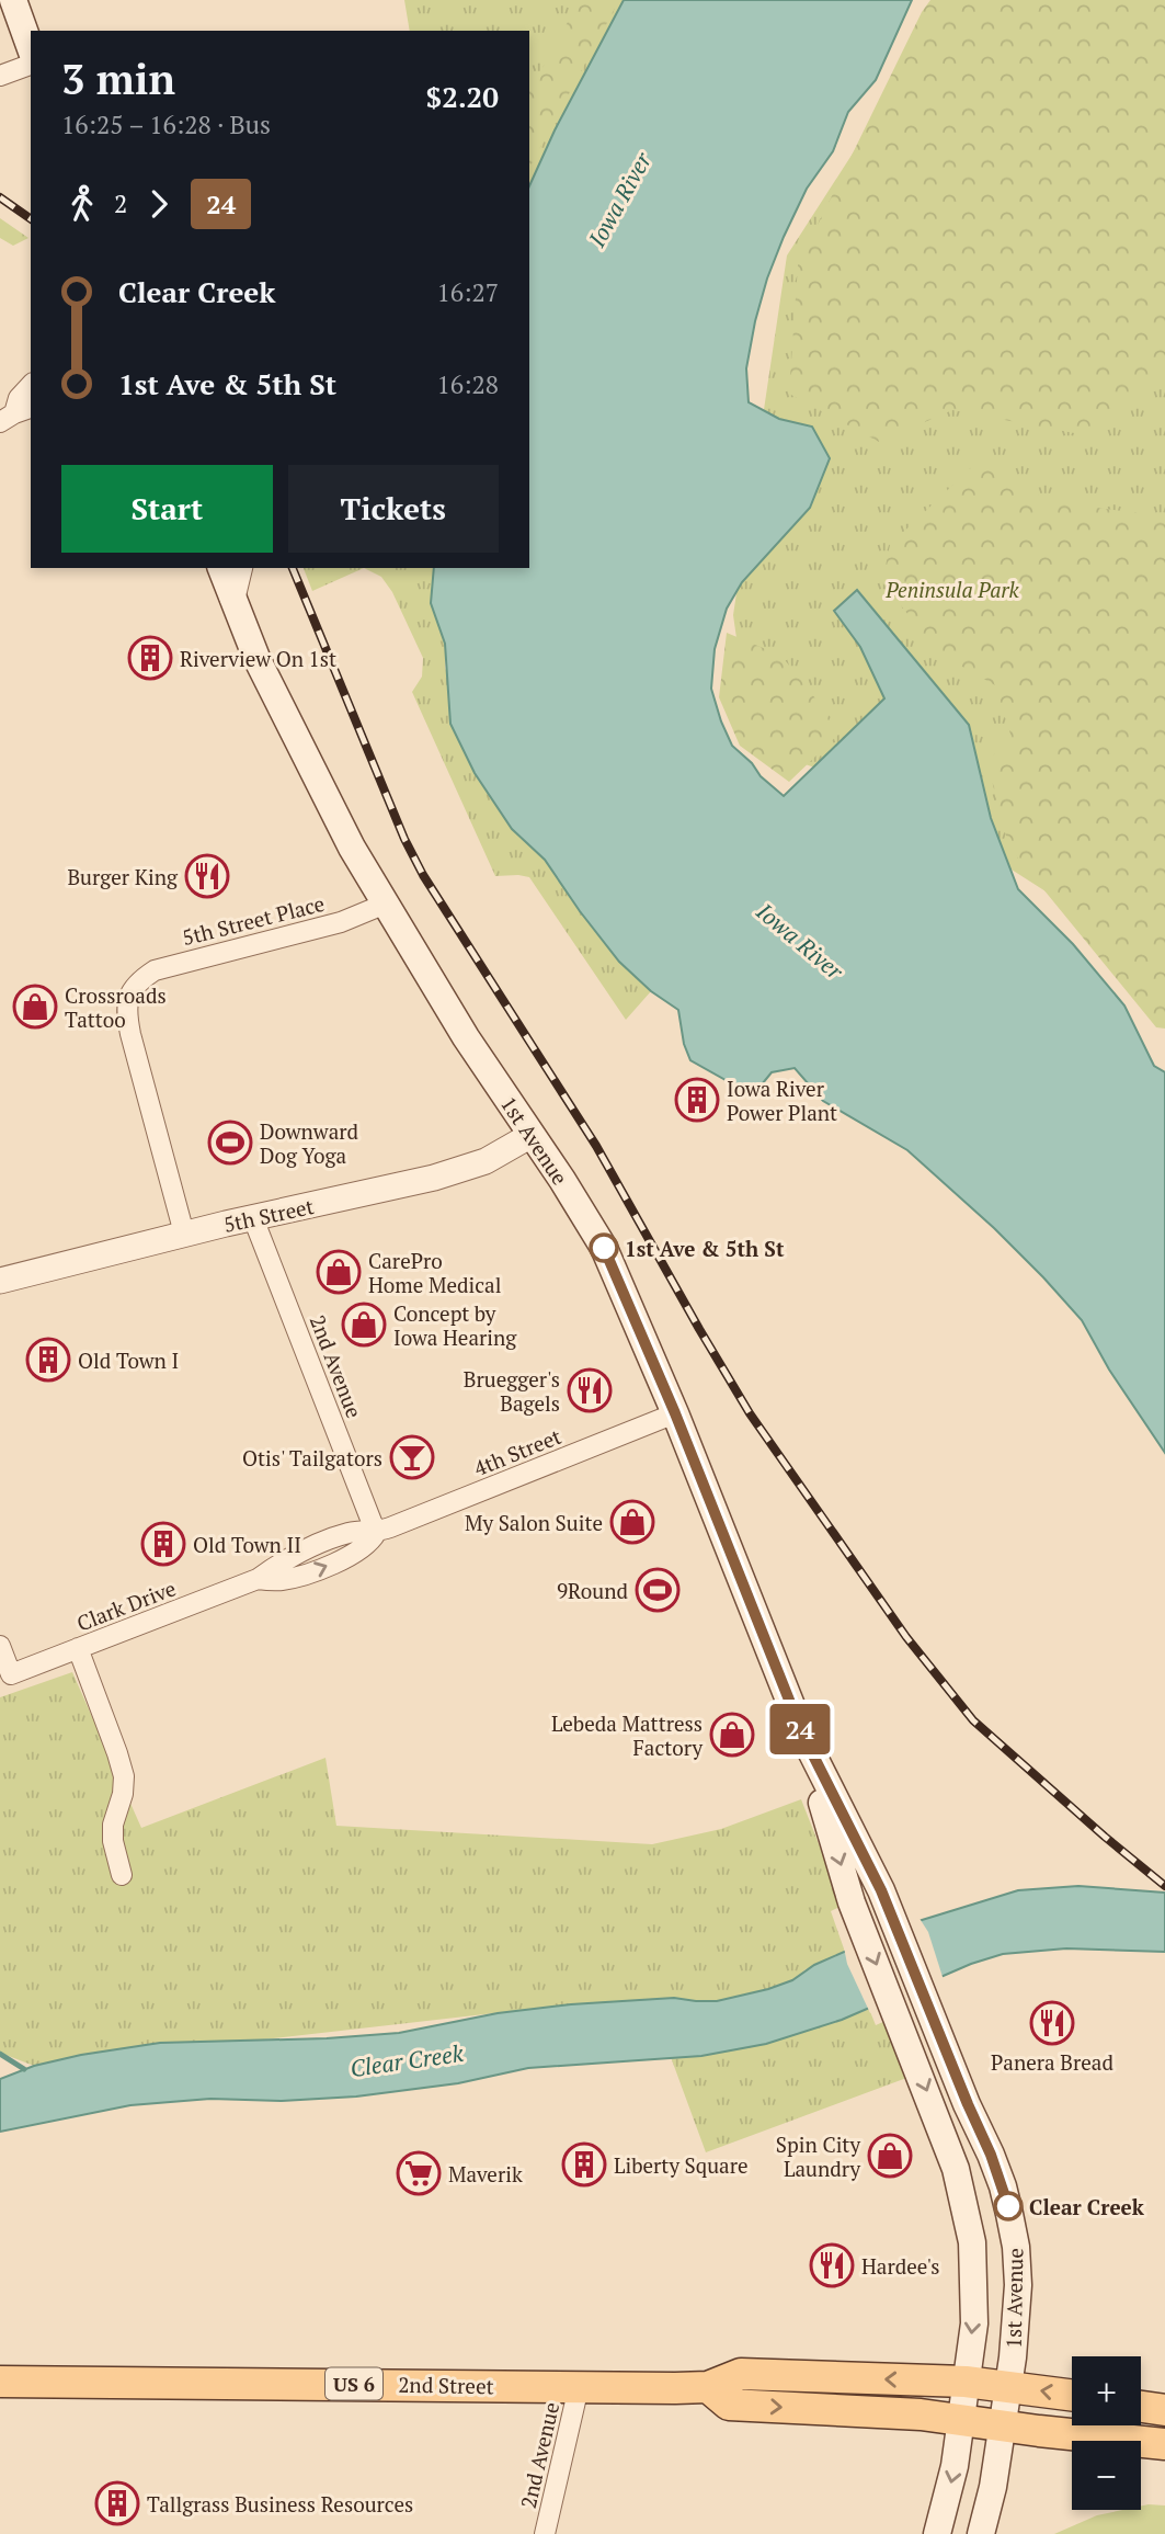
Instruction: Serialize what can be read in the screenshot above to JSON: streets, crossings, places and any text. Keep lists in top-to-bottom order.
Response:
{
  "streets": {
    "main road": ["1st Avenue", "US 6", "2nd Street"],
    "street": [
      "5th Street Place",
      "5th Street",
      "2nd Avenue",
      "4th Street",
      "Clark Drive"
    ]
  },
  "crossings": [
    ["5th Street Place", "1st Avenue"],
    ["5th Street Place", "5th Street"],
    ["1st Avenue", "5th Street"],
    ["1st Avenue", "4th Street"],
    ["1st Avenue", "2nd Street"],
    ["5th Street", "2nd Avenue"],
    ["2nd Avenue", "4th Street"],
    ["2nd Avenue", "Clark Drive"],
    ["2nd Avenue", "2nd Street"],
    ["4th Street", "Clark Drive"]
  ],
  "water": ["Iowa River", "Clear Creek"],
  "parks": ["Peninsula Park"],
  "places": {
    "building": [
      "Riverview On 1st",
      "Iowa River Power Plant",
      "Old Town I",
      "Old Town II",
      "Liberty Square",
      "Tallgrass Business Resources"
    ],
    "restaurant": [
      "Burger King",
      "Bruegger's Bagels",
      "Panera Bread",
      "Hardee's"
    ],
    "shop": [
      "Crossroads Tattoo",
      "CarePro Home Medical",
      "Concept by Iowa Hearing",
      "My Salon Suite",
      "Lebeda Mattress Factory",
      "Spin City Laundry"
    ],
    "sports": ["Downward Dog Yoga", "9Round"],
    "other": ["1st Ave & 5th St", "Clear Creek"],
    "bar": ["Otis' Tailgators"],
    "supermarket": ["Maverik"]
  },
  "lines": ["bus line 24"],
  "page": {
    "on_map": "24",
    "heading": ["3 min", "16:25 – 16:28 · Bus", "$2.20"],
    "legs": ["2", "24"],
    "list": [
      {
        "name": "Clear Creek",
        "value": "16:27"
      },
      {
        "name": "1st Ave & 5th St",
        "value": "16:28"
      }
    ],
    "buttons": ["Start", "Tickets"],
    "map_buttons": ["+", "−"]
  }
}
